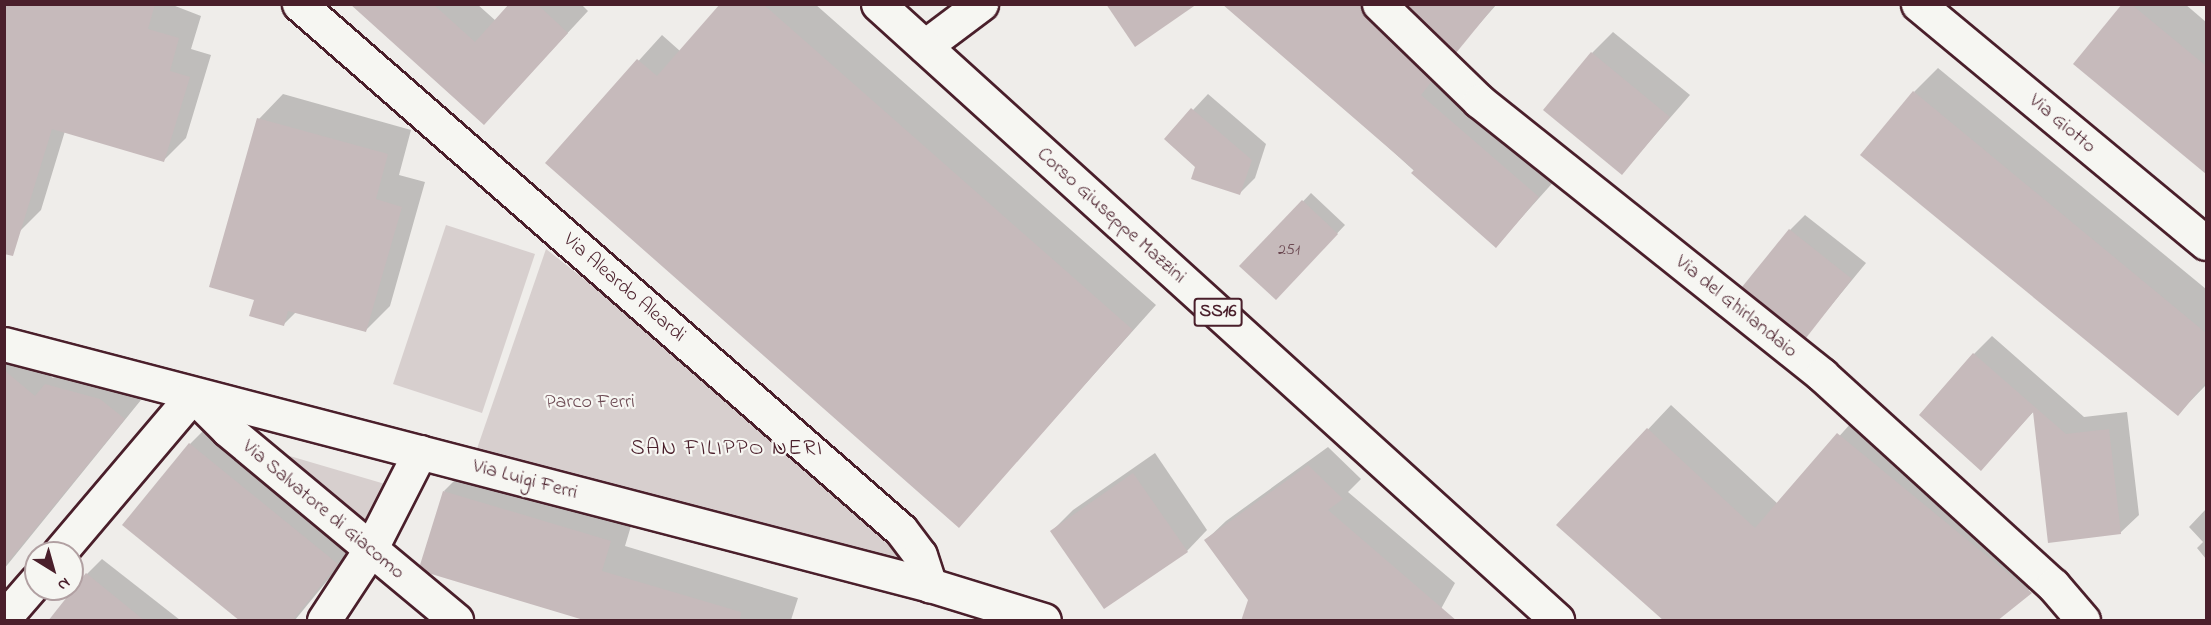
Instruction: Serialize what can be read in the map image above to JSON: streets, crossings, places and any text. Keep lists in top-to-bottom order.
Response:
{
  "streets": {
    "street": [
      "Via Giotto",
      "Corso Giuseppe Mazzini",
      "Via Aleardo Aleardi",
      "Via del Ghirlandaio",
      "SS16",
      "Via Luigi Ferri",
      "Via Salvatore di Giacomo"
    ]
  },
  "crossings": [
    ["Via Aleardo Aleardi", "Via Luigi Ferri"],
    ["Via Luigi Ferri", "Via Salvatore di Giacomo"]
  ],
  "districts": ["SAN FILIPPO NERI"],
  "parks": ["Parco Ferri"],
  "house_numbers": ["251"],
  "north": "bottom right"
}
